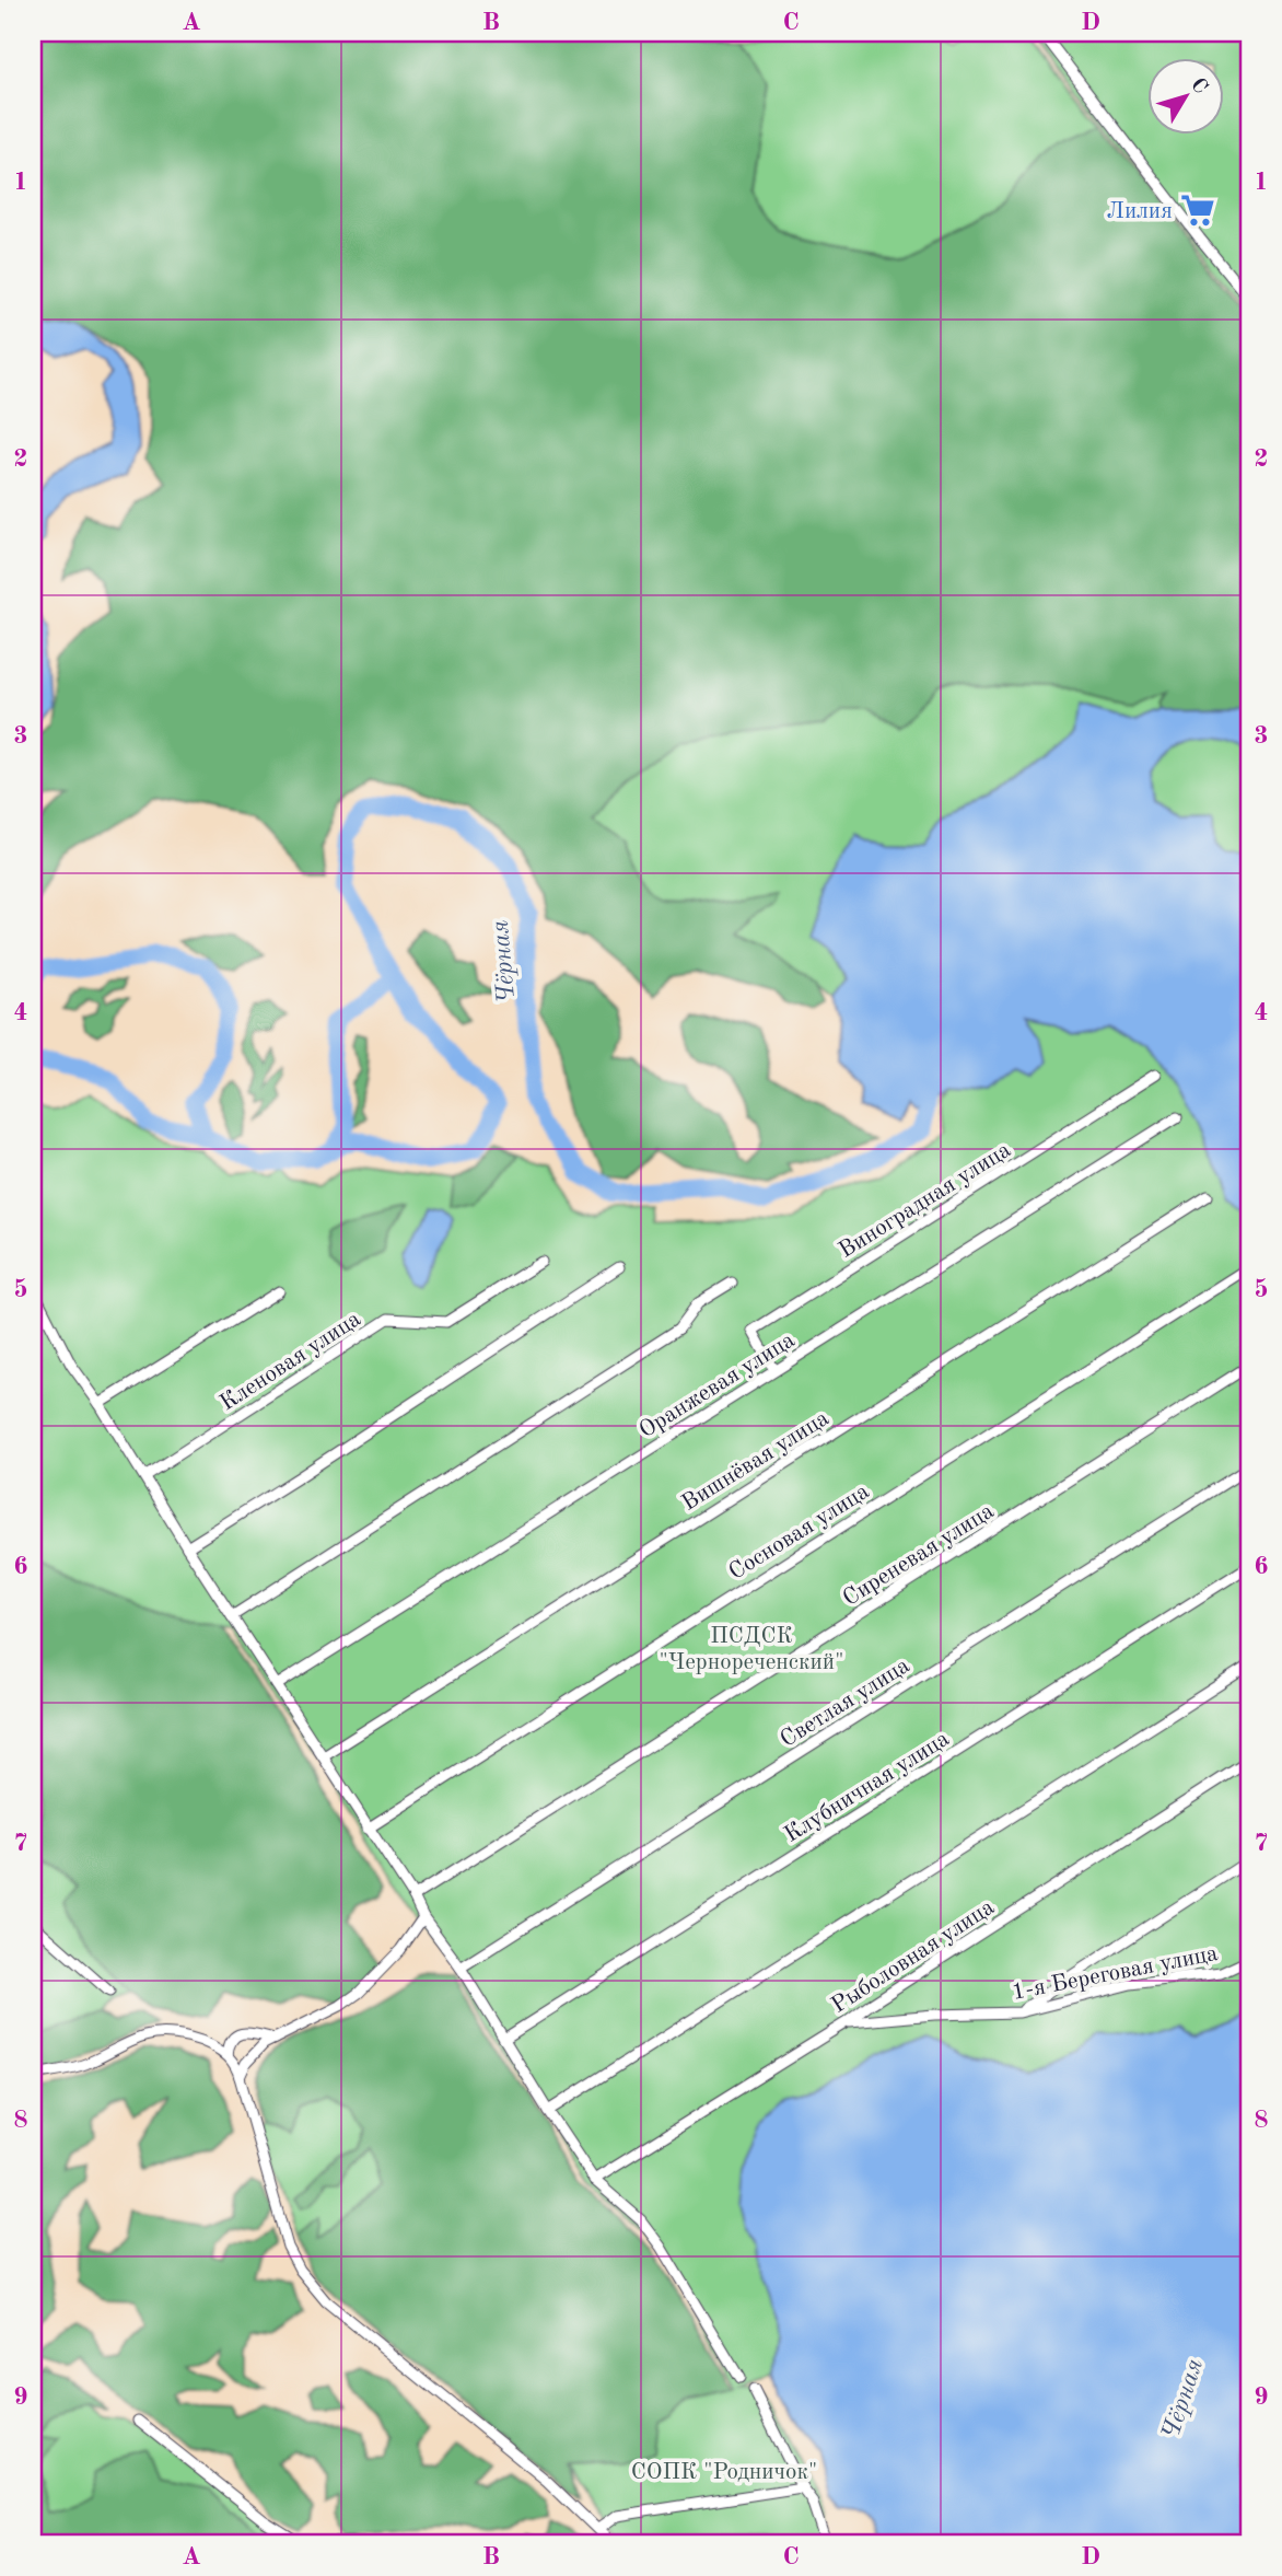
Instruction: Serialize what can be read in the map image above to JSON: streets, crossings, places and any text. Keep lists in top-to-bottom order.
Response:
{
  "streets": {
    "street": [
      "Виноградная улица",
      "Кленовая улица",
      "Оранжевая улица",
      "Вишнёвая улица",
      "Сосновая улица",
      "Сиреневая улица",
      "Светлая улица",
      "Клубничная улица",
      "Рыболовная улица",
      "1-я Береговая улица"
    ]
  },
  "crossings": [
    ["Виноградная улица", "Оранжевая улица"],
    ["Рыболовная улица", "1-я Береговая улица"]
  ],
  "water": ["Чёрная"],
  "parks": ["ПСДСК \"Чернореченский\"", "СОПК \"Родничок\""],
  "places": {
    "supermarket": ["Лилия"]
  },
  "north": "top right",
  "grid": {
    "columns": [
      "A",
      "B",
      "C",
      "D"
    ],
    "rows": [
      "1",
      "2",
      "3",
      "4",
      "5",
      "6",
      "7",
      "8",
      "9"
    ]
  }
}
